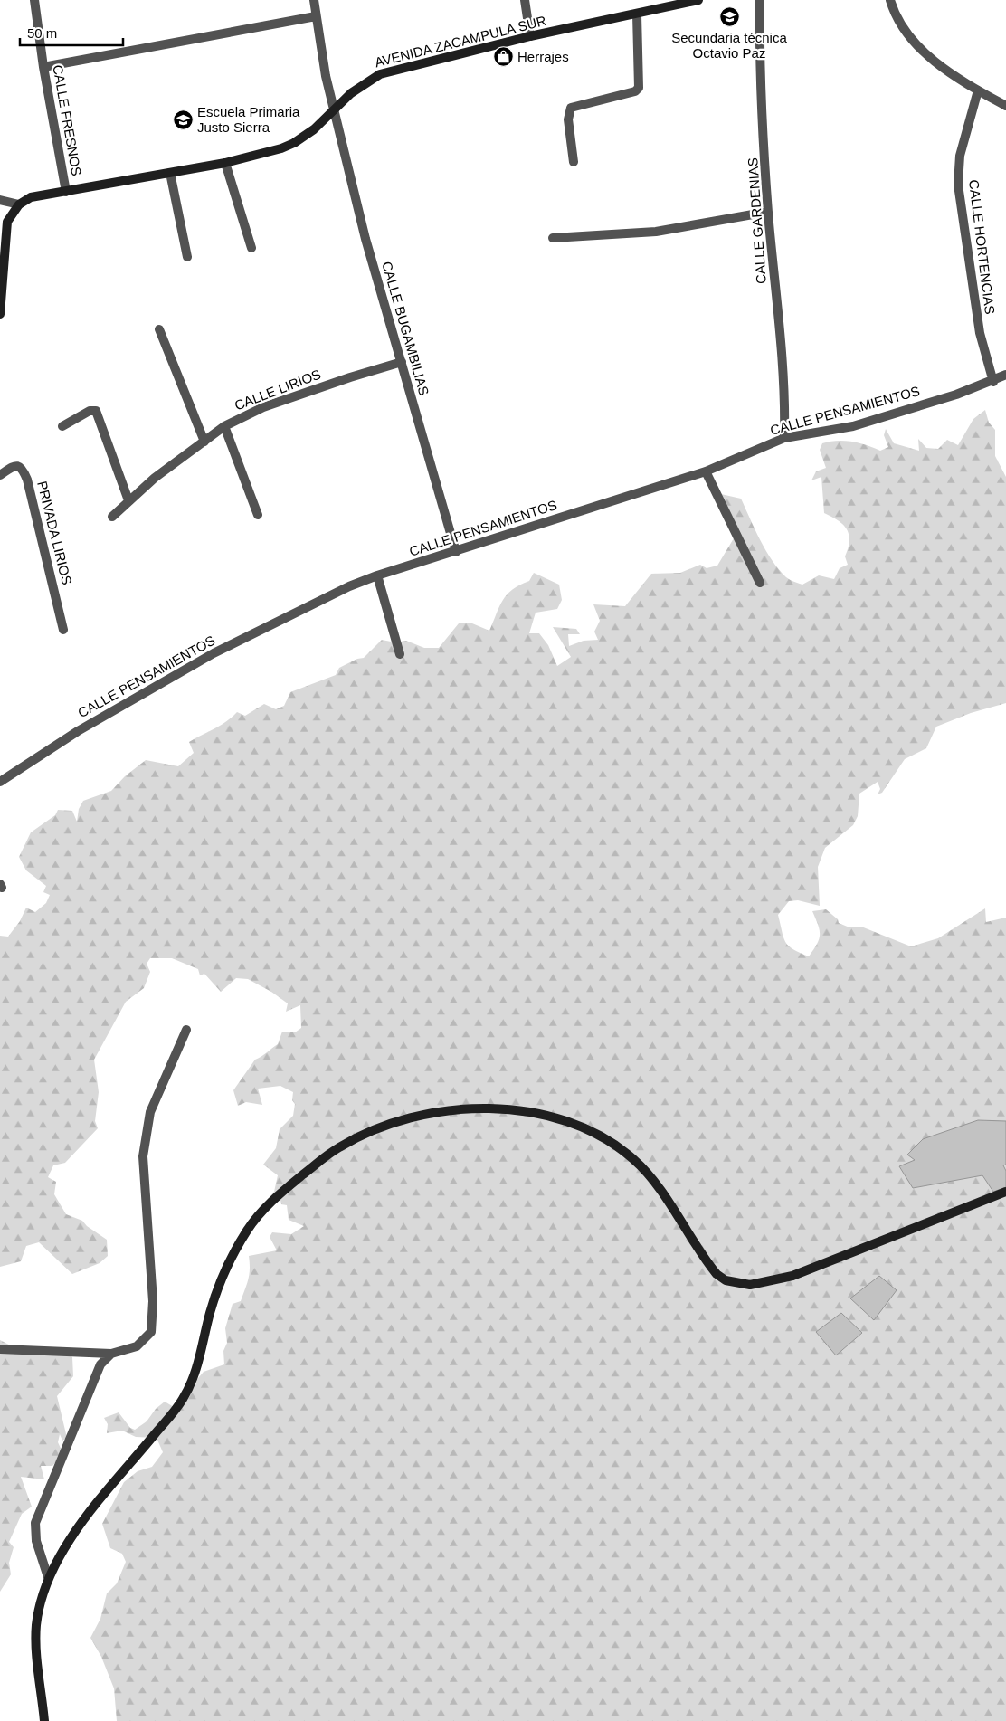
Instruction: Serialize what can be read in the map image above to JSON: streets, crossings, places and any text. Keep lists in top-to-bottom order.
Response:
{
  "streets": {
    "main road": ["AVENIDA ZACAMPULA SUR"],
    "street": [
      "CALLE FRESNOS",
      "CALLE GARDENIAS",
      "CALLE HORTENCIAS",
      "CALLE BUGAMBILIAS",
      "CALLE LIRIOS",
      "CALLE PENSAMIENTOS",
      "PRIVADA LIRIOS"
    ]
  },
  "crossings": [
    ["AVENIDA ZACAMPULA SUR", "CALLE FRESNOS"],
    ["AVENIDA ZACAMPULA SUR", "CALLE BUGAMBILIAS"],
    ["CALLE GARDENIAS", "CALLE PENSAMIENTOS"],
    ["CALLE HORTENCIAS", "CALLE PENSAMIENTOS"],
    ["CALLE BUGAMBILIAS", "CALLE LIRIOS"],
    ["CALLE BUGAMBILIAS", "CALLE PENSAMIENTOS"]
  ],
  "places": {
    "school or university": ["Secundaria técnica Octavio Paz", "Escuela Primaria Justo Sierra"],
    "shop": ["Herrajes"]
  },
  "scale_bar": "50 m"
}
